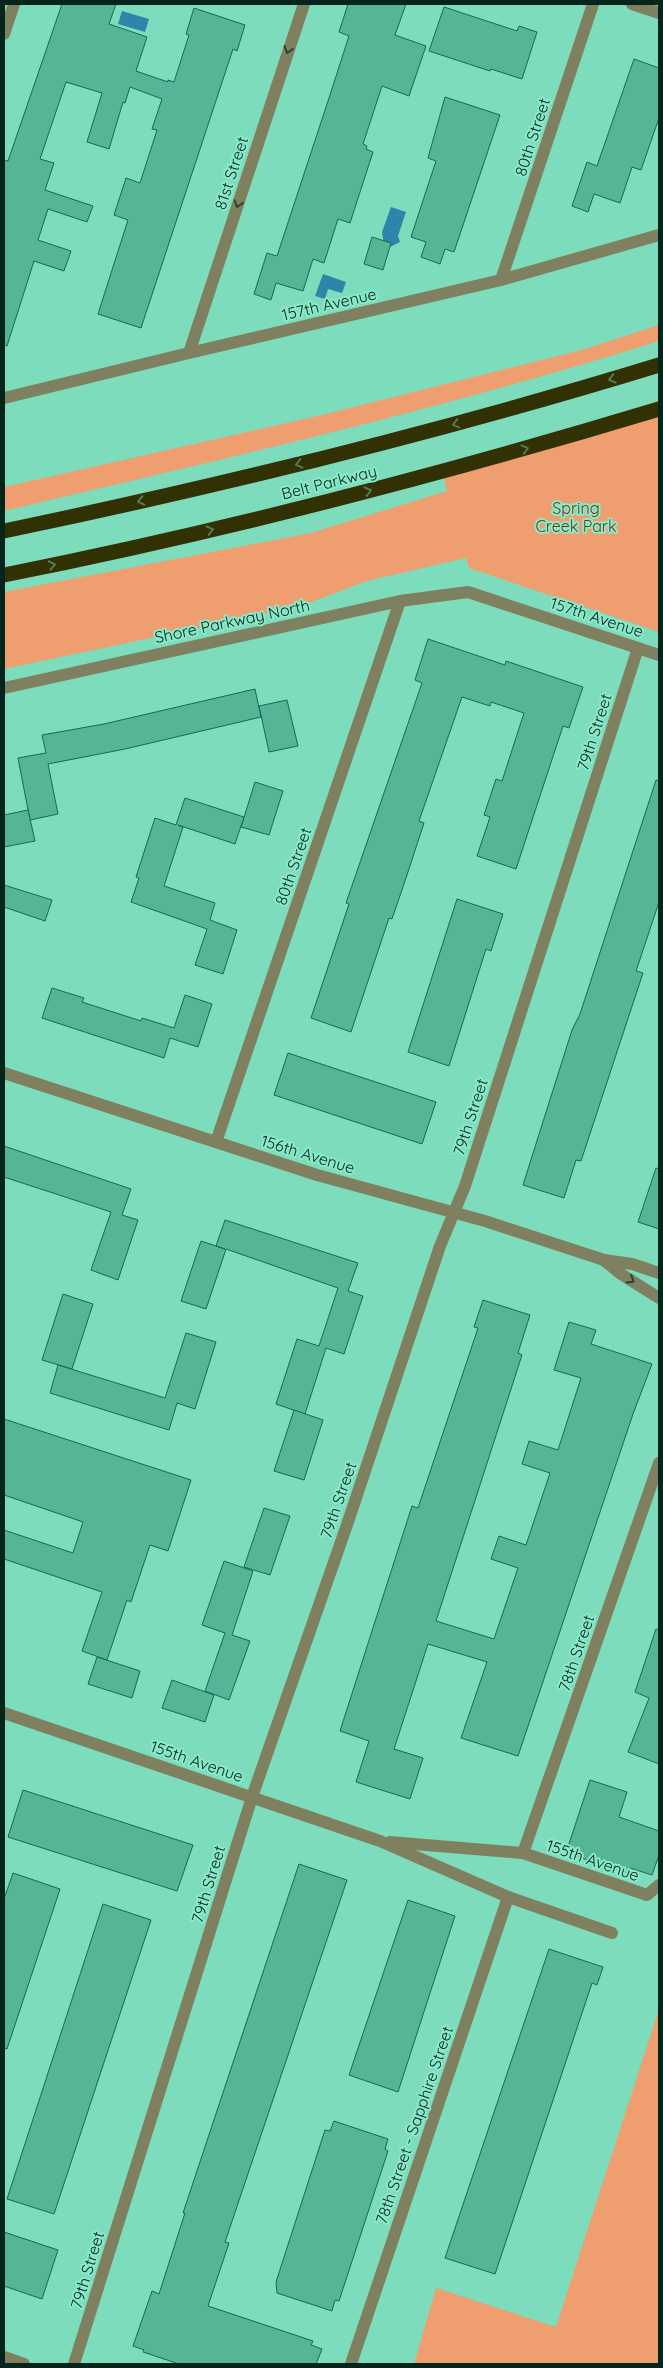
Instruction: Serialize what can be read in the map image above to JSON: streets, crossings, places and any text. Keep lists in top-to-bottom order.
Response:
{
  "streets": {
    "highway": ["Belt Parkway"],
    "street": [
      "80th Street",
      "81st Street",
      "157th Avenue",
      "Shore Parkway North",
      "79th Street",
      "156th Avenue",
      "78th Street",
      "155th Avenue",
      "78th Street - Sapphire Street"
    ]
  },
  "crossings": [
    ["80th Street", "157th Avenue"],
    ["80th Street", "Shore Parkway North"],
    ["80th Street", "156th Avenue"],
    ["81st Street", "157th Avenue"],
    ["157th Avenue", "Shore Parkway North"],
    ["157th Avenue", "79th Street"],
    ["79th Street", "156th Avenue"],
    ["79th Street", "155th Avenue"],
    ["78th Street", "155th Avenue"],
    ["155th Avenue", "78th Street - Sapphire Street"]
  ],
  "one_way": ["81st Street"],
  "parks": ["Spring Creek Park"]
}
